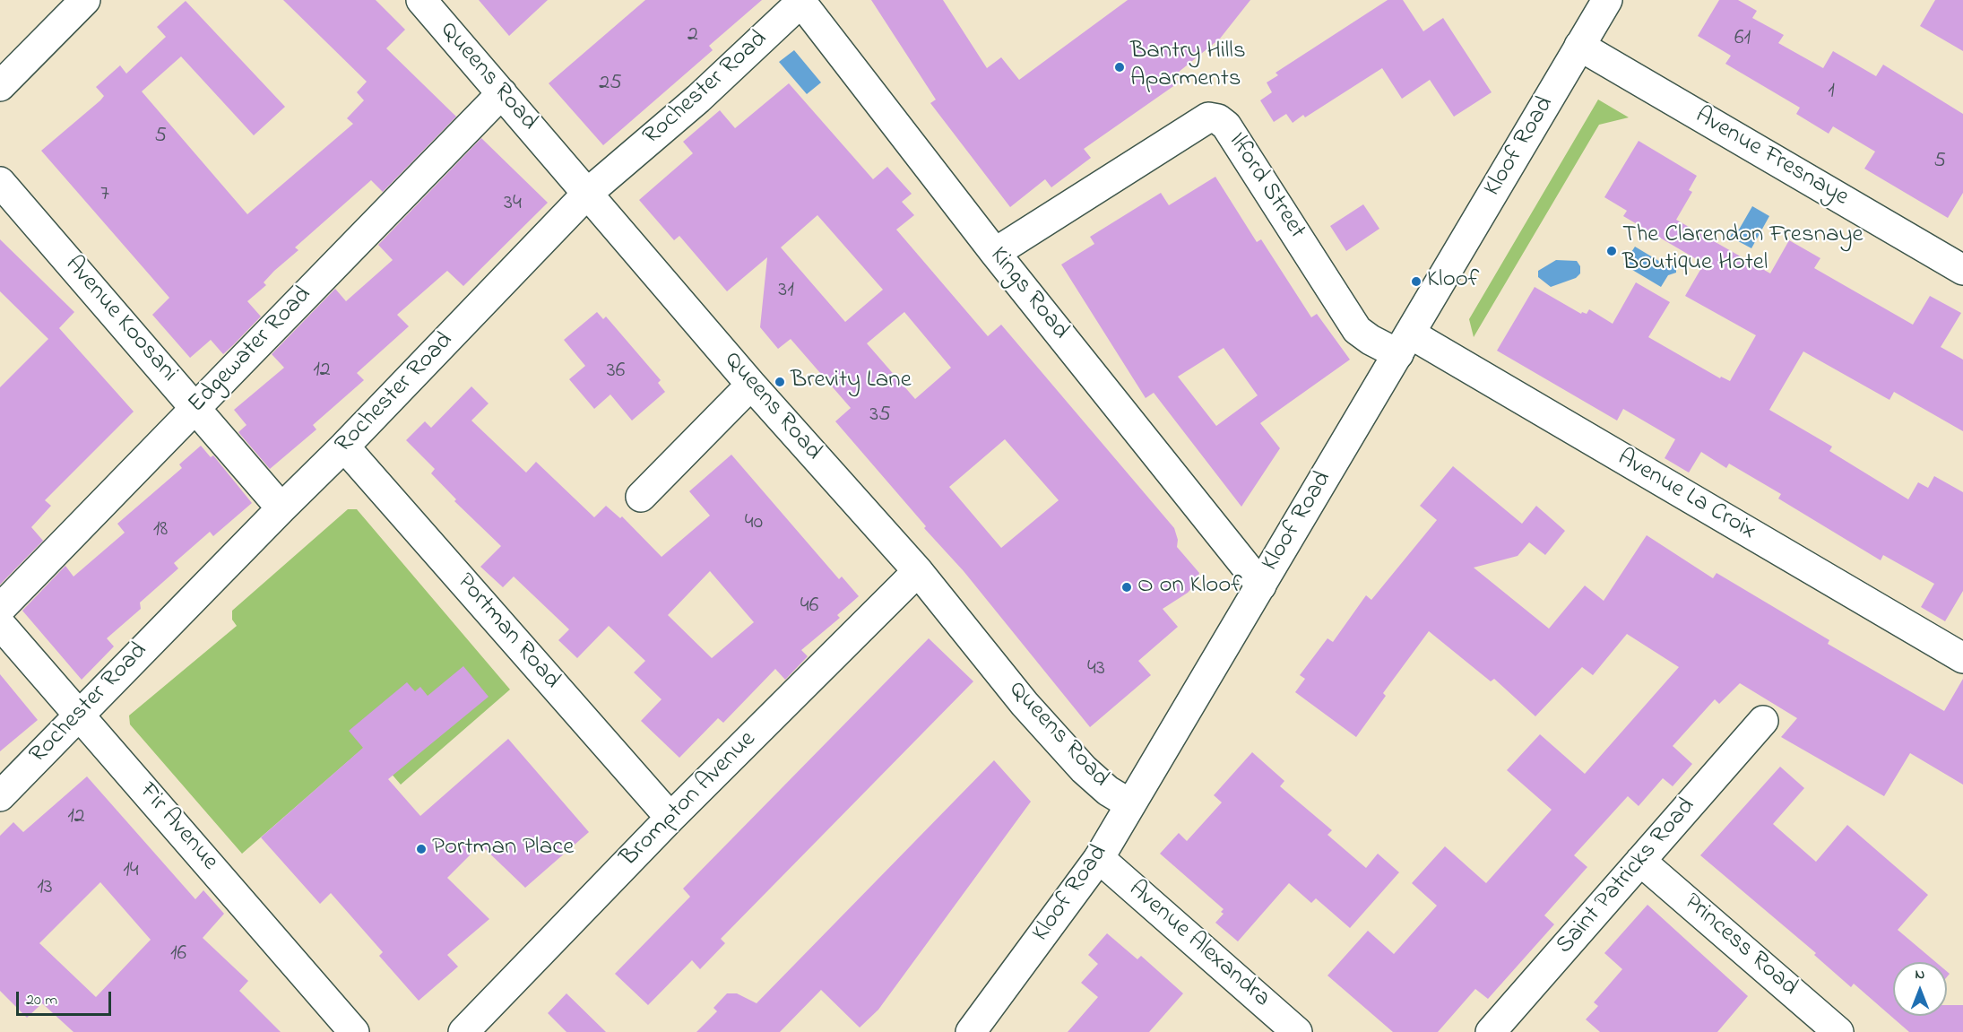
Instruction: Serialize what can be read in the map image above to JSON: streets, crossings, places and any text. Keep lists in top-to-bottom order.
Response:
{
  "streets": {
    "street": [
      "Queens Road",
      "Rochester Road",
      "Kloof Road",
      "Avenue Fresnaye",
      "Ilford Street",
      "Kings Road",
      "Avenue Koosani",
      "Edgewater Road",
      "Avenue La Croix",
      "Portman Road",
      "Brompton Avenue",
      "Fir Avenue",
      "Saint Patricks Road",
      "Avenue Alexandra",
      "Princess Road"
    ]
  },
  "crossings": [
    ["Queens Road", "Rochester Road"],
    ["Queens Road", "Kloof Road"],
    ["Queens Road", "Edgewater Road"],
    ["Queens Road", "Brompton Avenue"],
    ["Rochester Road", "Kings Road"],
    ["Rochester Road", "Avenue Koosani"],
    ["Rochester Road", "Portman Road"],
    ["Rochester Road", "Fir Avenue"],
    ["Kloof Road", "Avenue Fresnaye"],
    ["Kloof Road", "Ilford Street"],
    ["Kloof Road", "Kings Road"],
    ["Kloof Road", "Avenue La Croix"],
    ["Kloof Road", "Avenue Alexandra"],
    ["Ilford Street", "Kings Road"],
    ["Ilford Street", "Avenue La Croix"],
    ["Avenue Koosani", "Edgewater Road"],
    ["Portman Road", "Brompton Avenue"],
    ["Saint Patricks Road", "Princess Road"]
  ],
  "places": [
    "Bantry Hills Aparments",
    "The Clarendon Fresnaye Boutique Hotel",
    "Kloof",
    "Brevity Lane",
    "O on Kloof",
    "Portman Place"
  ],
  "house_numbers": [
    "2",
    "61",
    "25",
    "1",
    "5",
    "5",
    "7",
    "34",
    "31",
    "12",
    "36",
    "35",
    "40",
    "18",
    "46",
    "43",
    "12",
    "14",
    "13",
    "16"
  ],
  "scale_bar": "20 m",
  "north": "top"
}
